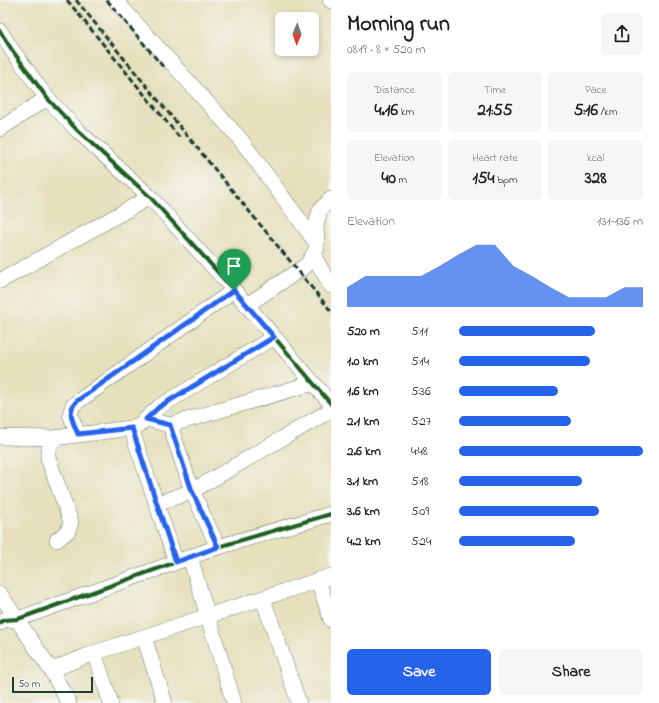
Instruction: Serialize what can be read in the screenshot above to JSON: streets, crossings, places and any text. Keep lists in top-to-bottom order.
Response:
{
  "scale_bar": "50 m",
  "north": "bottom",
  "page": {
    "heading": ["Morning run", "08:19 · 8 × 520 m"],
    "stats": [
      ["Distance", "4.16 km"],
      ["Time", "21:55"],
      ["Pace", "5:16 /km"],
      ["Elevation", "40 m"],
      ["Heart rate", "154 bpm"],
      ["kcal", "328"]
    ],
    "chart": ["Elevation", "131–136 m"],
    "list": [
      {
        "name": "520 m",
        "note": "5:11"
      },
      {
        "name": "1.0 km",
        "note": "5:14"
      },
      {
        "name": "1.6 km",
        "note": "5:36"
      },
      {
        "name": "2.1 km",
        "note": "5:27"
      },
      {
        "name": "2.6 km",
        "note": "4:48"
      },
      {
        "name": "3.1 km",
        "note": "5:18"
      },
      {
        "name": "3.6 km",
        "note": "5:09"
      },
      {
        "name": "4.2 km",
        "note": "5:24"
      }
    ],
    "buttons": ["Save", "Share"],
    "scale": "50 m"
  }
}
